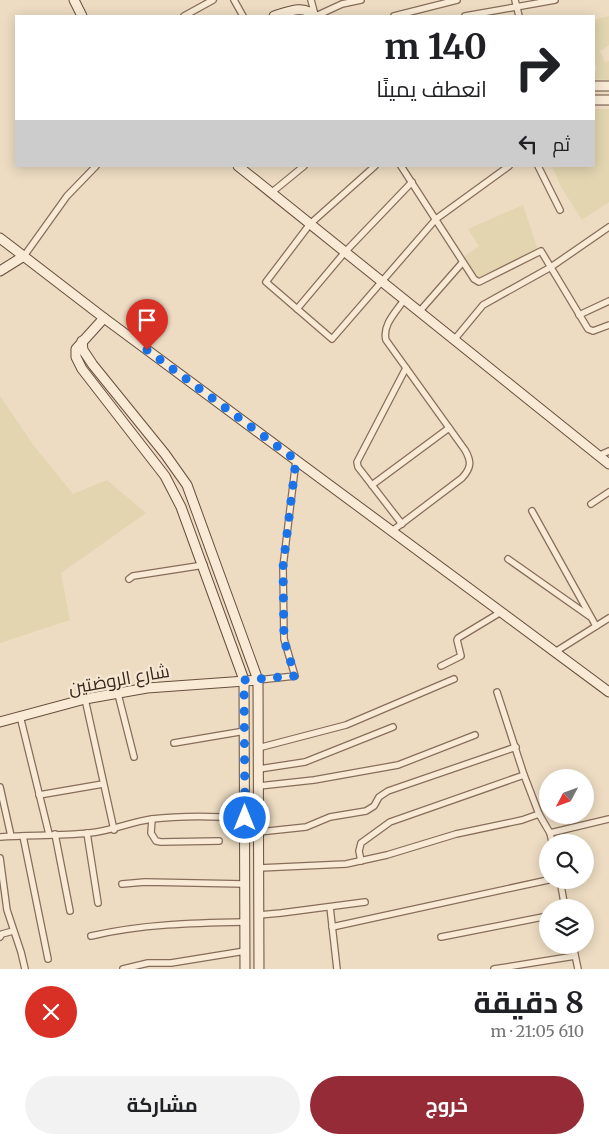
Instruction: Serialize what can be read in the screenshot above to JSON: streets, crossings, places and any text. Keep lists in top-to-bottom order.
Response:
{
  "streets": {
    "main road": ["شارع الروضتين"]
  },
  "north": "bottom left",
  "page": {
    "turn": ["140 m", "انعطف يمينًا"],
    "then": "ثم",
    "heading": ["8 دقيقة", "610 m · 21:05"],
    "buttons": ["خروج", "مشاركة"]
  }
}
